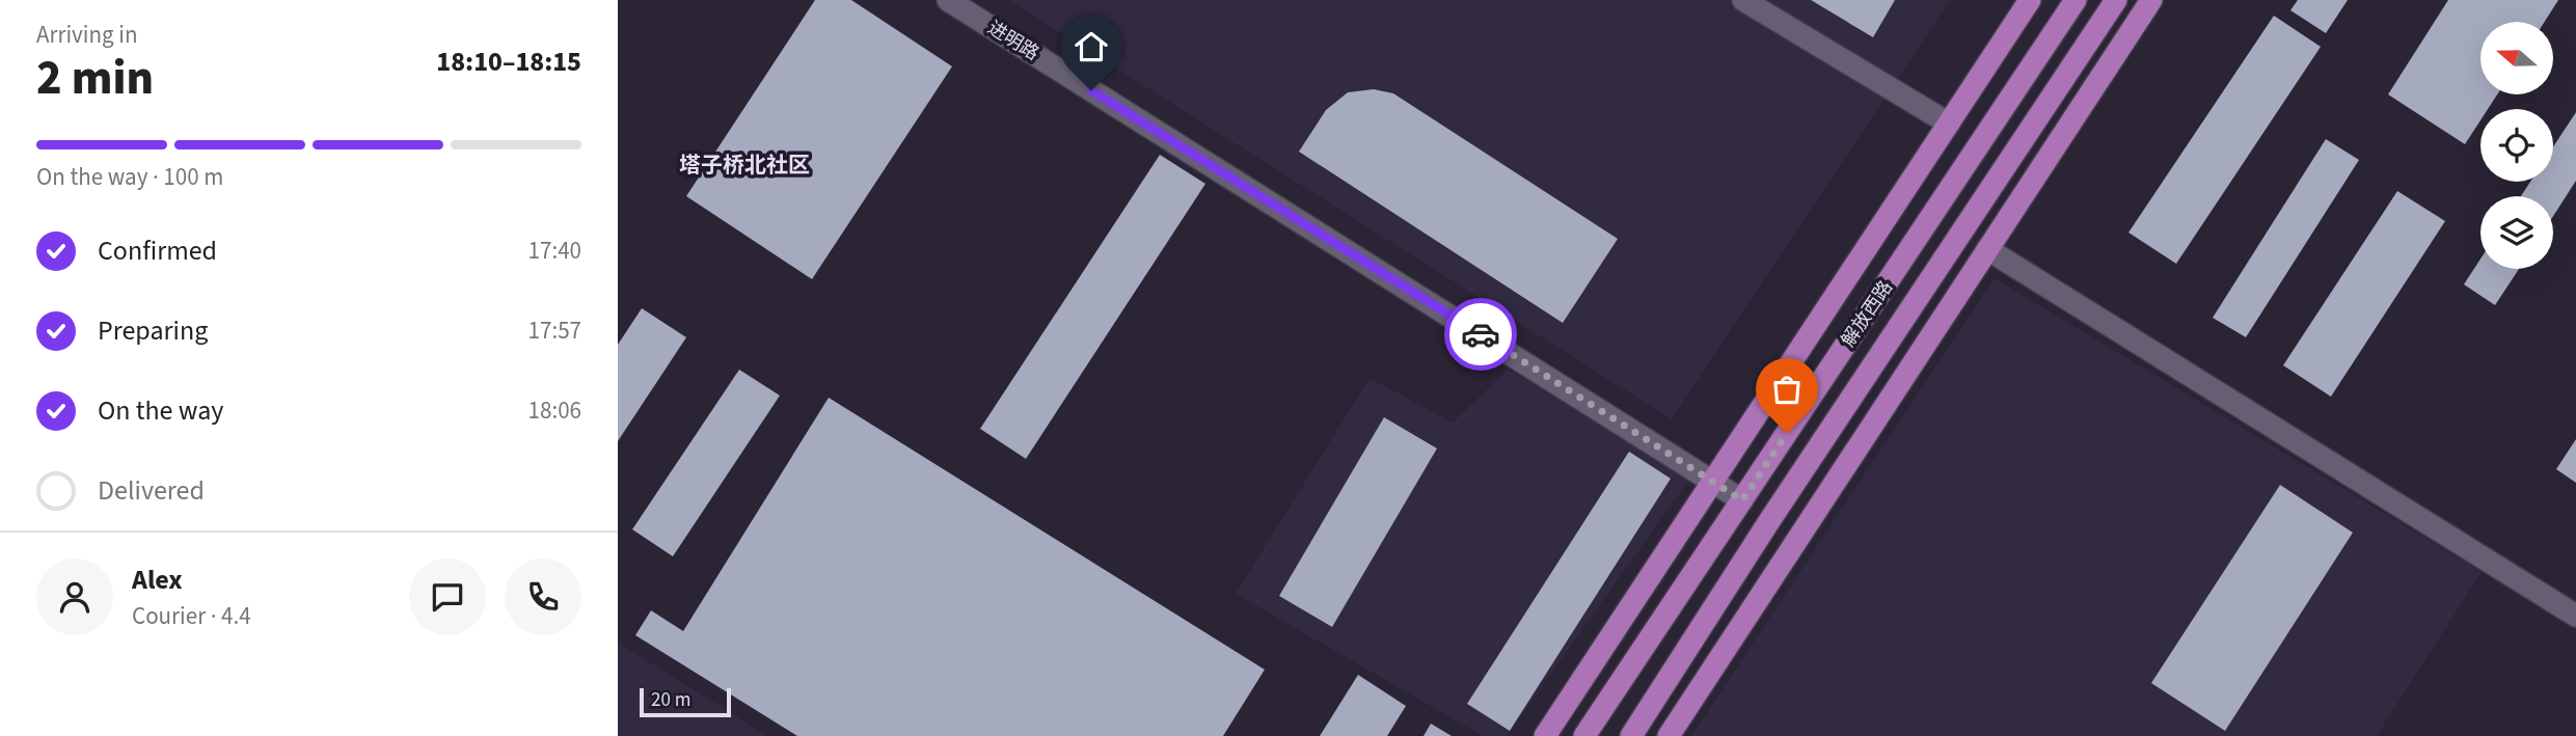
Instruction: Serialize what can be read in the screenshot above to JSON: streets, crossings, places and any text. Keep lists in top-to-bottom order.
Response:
{
  "streets": {
    "main road": ["解放西路"],
    "street": ["进明路"]
  },
  "crossings": [
    ["进明路", "解放西路"]
  ],
  "districts": ["塔子桥北社区"],
  "scale_bar": "20 m",
  "north": "left",
  "page": {
    "heading": ["2 min", "Arriving in", "18:10–18:15"],
    "panel": ["Alex", "Courier · 4.4"],
    "bar": "On the way · 100 m",
    "list": [
      ["Confirmed", "17:40"],
      ["Preparing", "17:57"],
      ["On the way", "18:06"],
      "Delivered"
    ],
    "scale": "20 m"
  }
}
